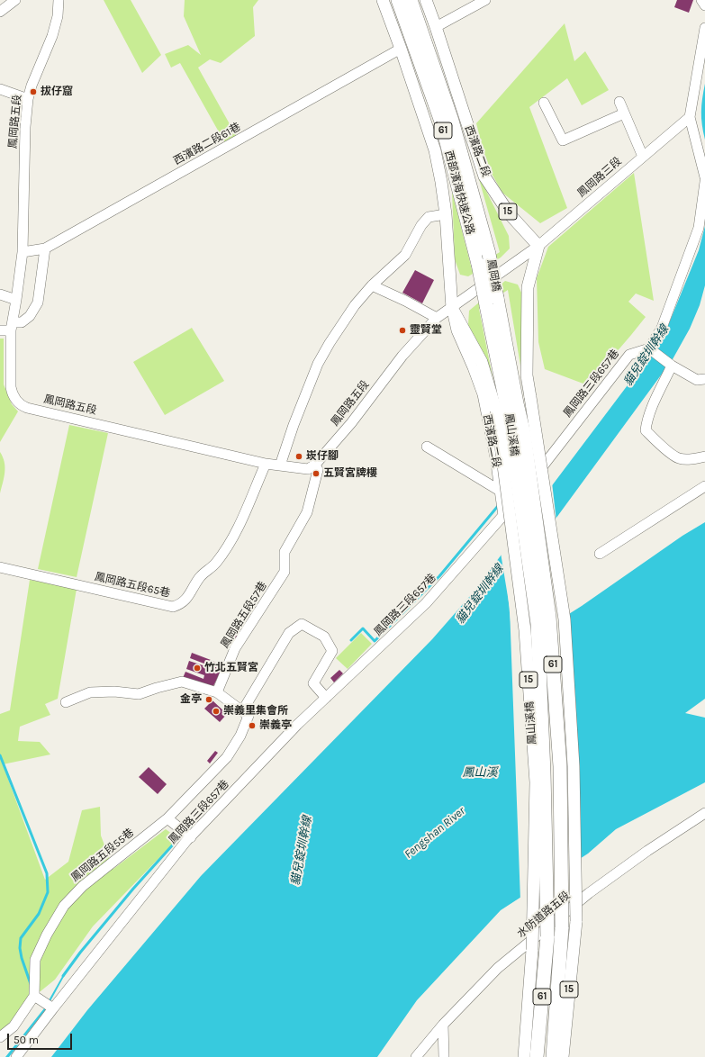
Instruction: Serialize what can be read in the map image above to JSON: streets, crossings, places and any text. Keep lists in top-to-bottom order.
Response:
{
  "streets": {
    "highway": [
      "61",
      "西部濱海快速公路",
      "鳳岡橋",
      "鳳山溪橋"
    ],
    "main road": ["西濱路二段", "15"],
    "street": [
      "鳳岡路五段",
      "西濱路二段61巷",
      "鳳岡路三段",
      "鳳岡路三段657巷",
      "鳳岡路五段65巷",
      "鳳岡路五段57巷",
      "鳳岡路五段55巷",
      "水防道路五段"
    ]
  },
  "crossings": [
    ["鳳岡路五段", "西濱路二段61巷"],
    ["鳳岡路五段", "西濱路二段"],
    ["鳳岡路五段", "鳳岡路三段"],
    ["鳳岡路五段", "鳳岡路五段65巷"],
    ["鳳岡路五段", "鳳岡路五段57巷"],
    ["61", "西濱路二段"],
    ["61", "鳳岡橋"],
    ["61", "鳳山溪橋"],
    ["西濱路二段61巷", "西濱路二段"],
    ["西濱路二段", "鳳岡路三段"],
    ["西濱路二段", "15"],
    ["西濱路二段", "鳳岡路三段657巷"],
    ["西濱路二段", "鳳山溪橋"],
    ["鳳岡路三段", "15"],
    ["西部濱海快速公路", "鳳岡橋"]
  ],
  "water": ["貓兒錠圳幹線", "鳳山溪", "Fengshan River"],
  "places": [
    "拔仔窟",
    "靈賢堂",
    "崁仔腳",
    "五賢宮牌樓",
    "竹北五賢宮",
    "金亭",
    "崇義里集會所",
    "崇義亭"
  ],
  "scale_bar": "50 m"
}
